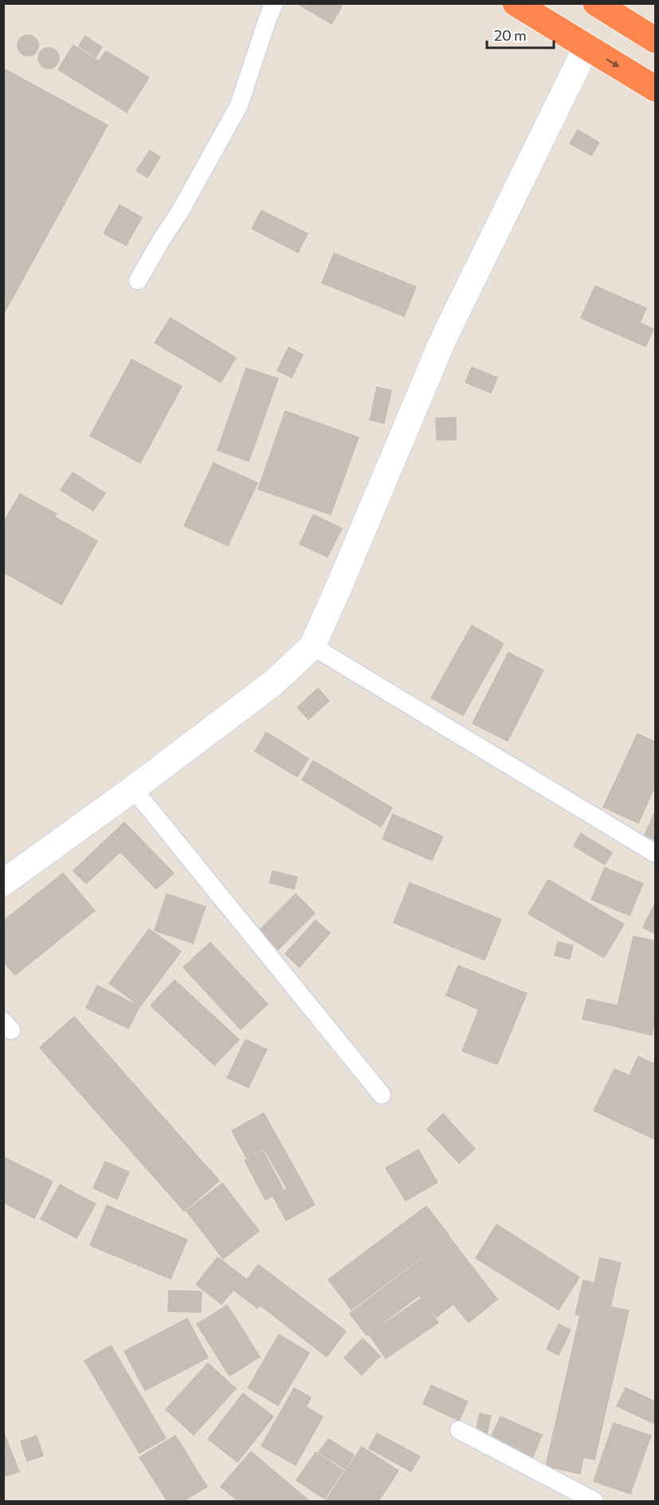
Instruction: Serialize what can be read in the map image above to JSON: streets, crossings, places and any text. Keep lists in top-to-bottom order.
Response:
{
  "scale_bar": "20 m"
}
